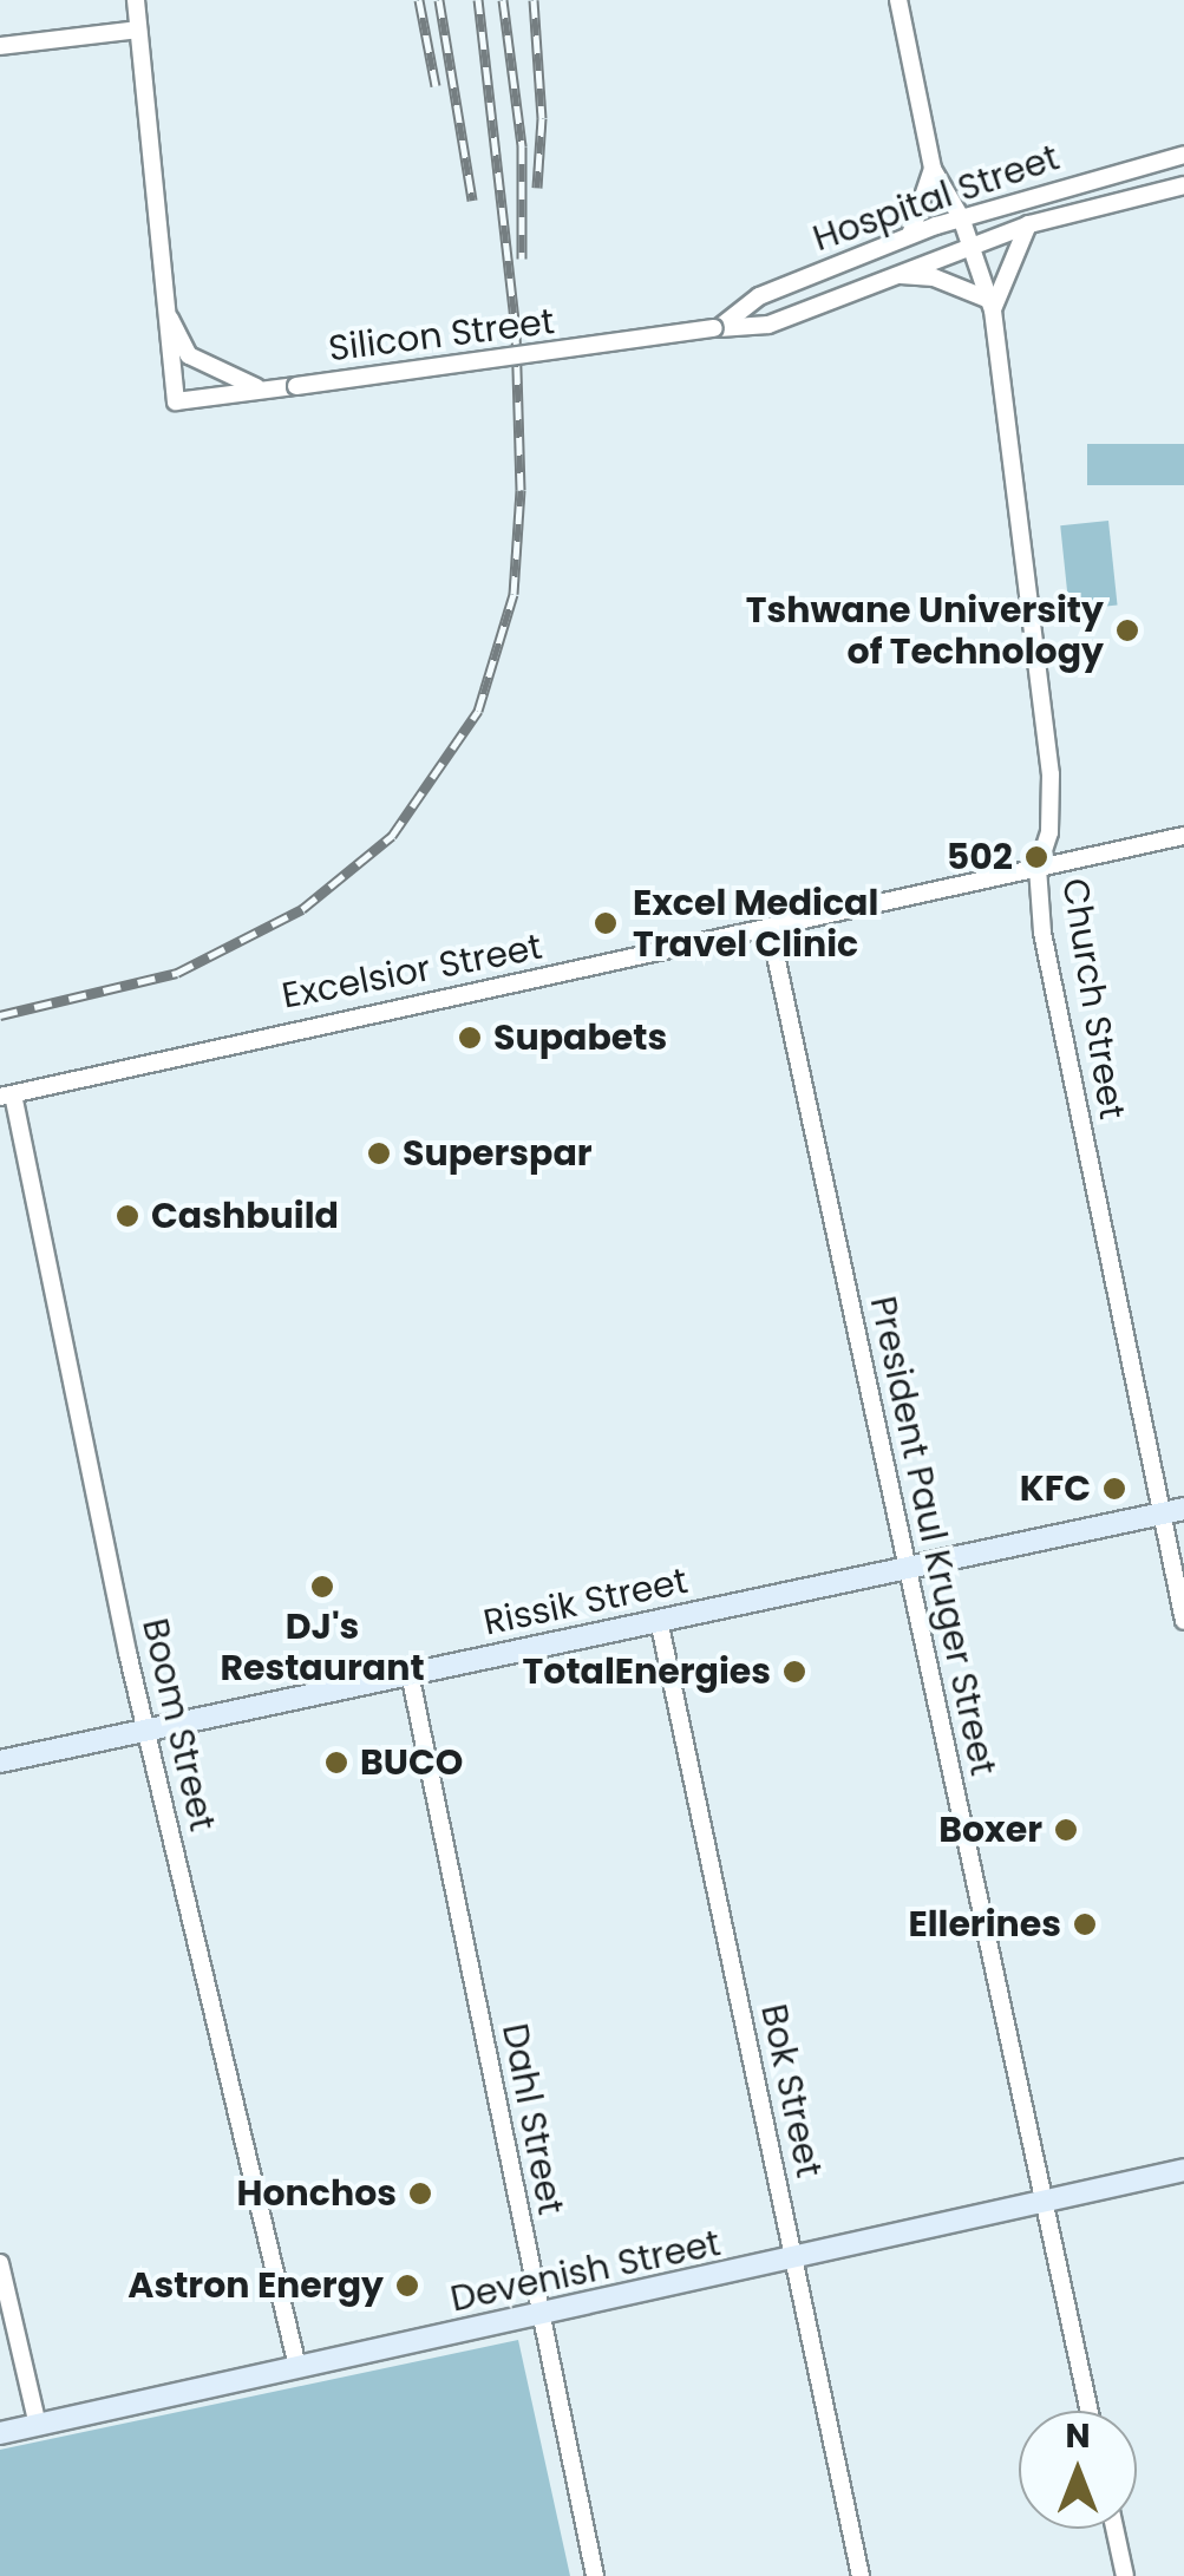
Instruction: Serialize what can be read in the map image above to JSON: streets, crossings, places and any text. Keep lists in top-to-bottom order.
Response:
{
  "streets": {
    "main road": ["Rissik Street", "Devenish Street"],
    "street": [
      "Hospital Street",
      "Silicon Street",
      "Excelsior Street",
      "Church Street",
      "President Paul Kruger Street",
      "Boom Street",
      "Bok Street",
      "Dahl Street"
    ]
  },
  "crossings": [
    ["Hospital Street", "Silicon Street"],
    ["Hospital Street", "Church Street"],
    ["Excelsior Street", "Church Street"],
    ["Excelsior Street", "President Paul Kruger Street"],
    ["Excelsior Street", "Boom Street"],
    ["Church Street", "Rissik Street"],
    ["President Paul Kruger Street", "Rissik Street"],
    ["President Paul Kruger Street", "Devenish Street"],
    ["Rissik Street", "Boom Street"],
    ["Rissik Street", "Bok Street"],
    ["Rissik Street", "Dahl Street"],
    ["Boom Street", "Devenish Street"],
    ["Bok Street", "Devenish Street"],
    ["Dahl Street", "Devenish Street"]
  ],
  "places": [
    "Tshwane University of Technology",
    "502",
    "Excel Medical Travel Clinic",
    "Supabets",
    "Superspar",
    "Cashbuild",
    "KFC",
    "DJ's Restaurant",
    "TotalEnergies",
    "BUCO",
    "Boxer",
    "Ellerines",
    "Honchos",
    "Astron Energy"
  ],
  "north": "top"
}
